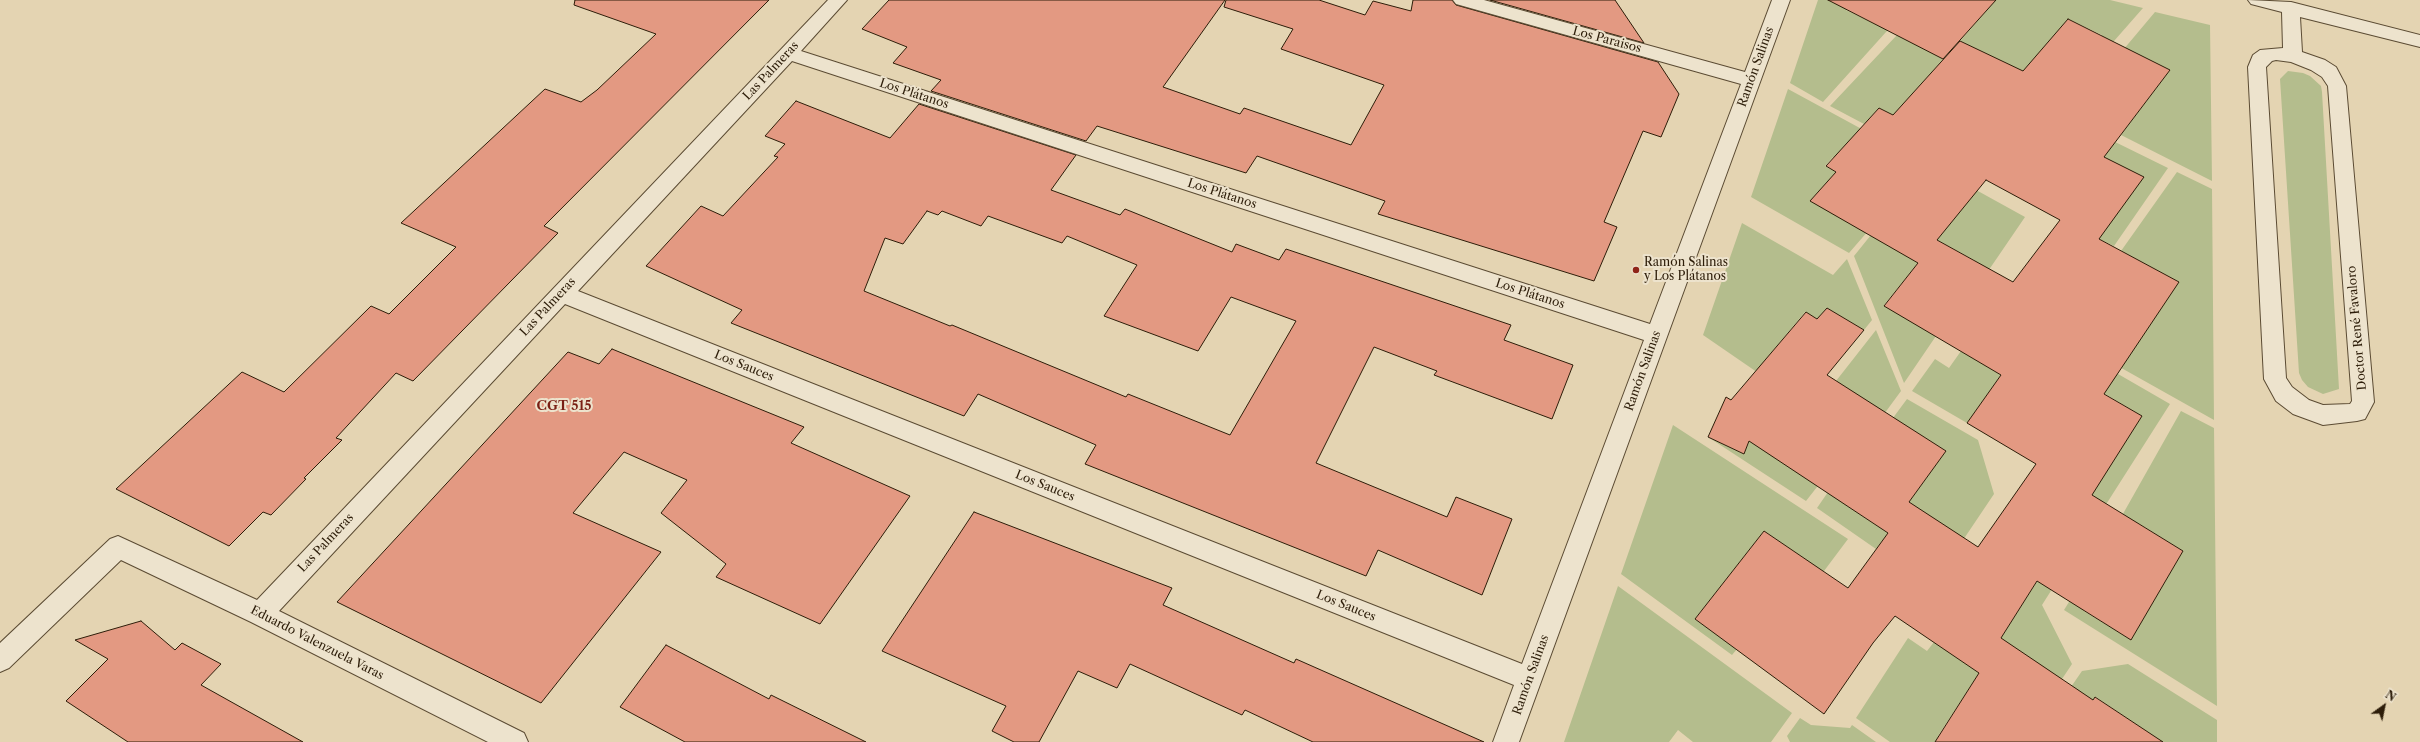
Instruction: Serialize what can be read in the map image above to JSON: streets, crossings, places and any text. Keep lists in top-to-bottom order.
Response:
{
  "streets": {
    "street": [
      "Los Paraisos",
      "Ramón Salinas",
      "Las Palmeras",
      "Los Plátanos",
      "Doctor René Favaloro",
      "Los Sauces",
      "Eduardo Valenzuela Varas"
    ]
  },
  "crossings": [
    ["Los Paraisos", "Ramón Salinas"],
    ["Ramón Salinas", "Los Plátanos"],
    ["Ramón Salinas", "Los Sauces"],
    ["Las Palmeras", "Los Plátanos"],
    ["Las Palmeras", "Los Sauces"],
    ["Las Palmeras", "Eduardo Valenzuela Varas"]
  ],
  "districts": ["CGT 515"],
  "places": ["Ramón Salinas y Los Plátanos"],
  "north": "top right"
}
